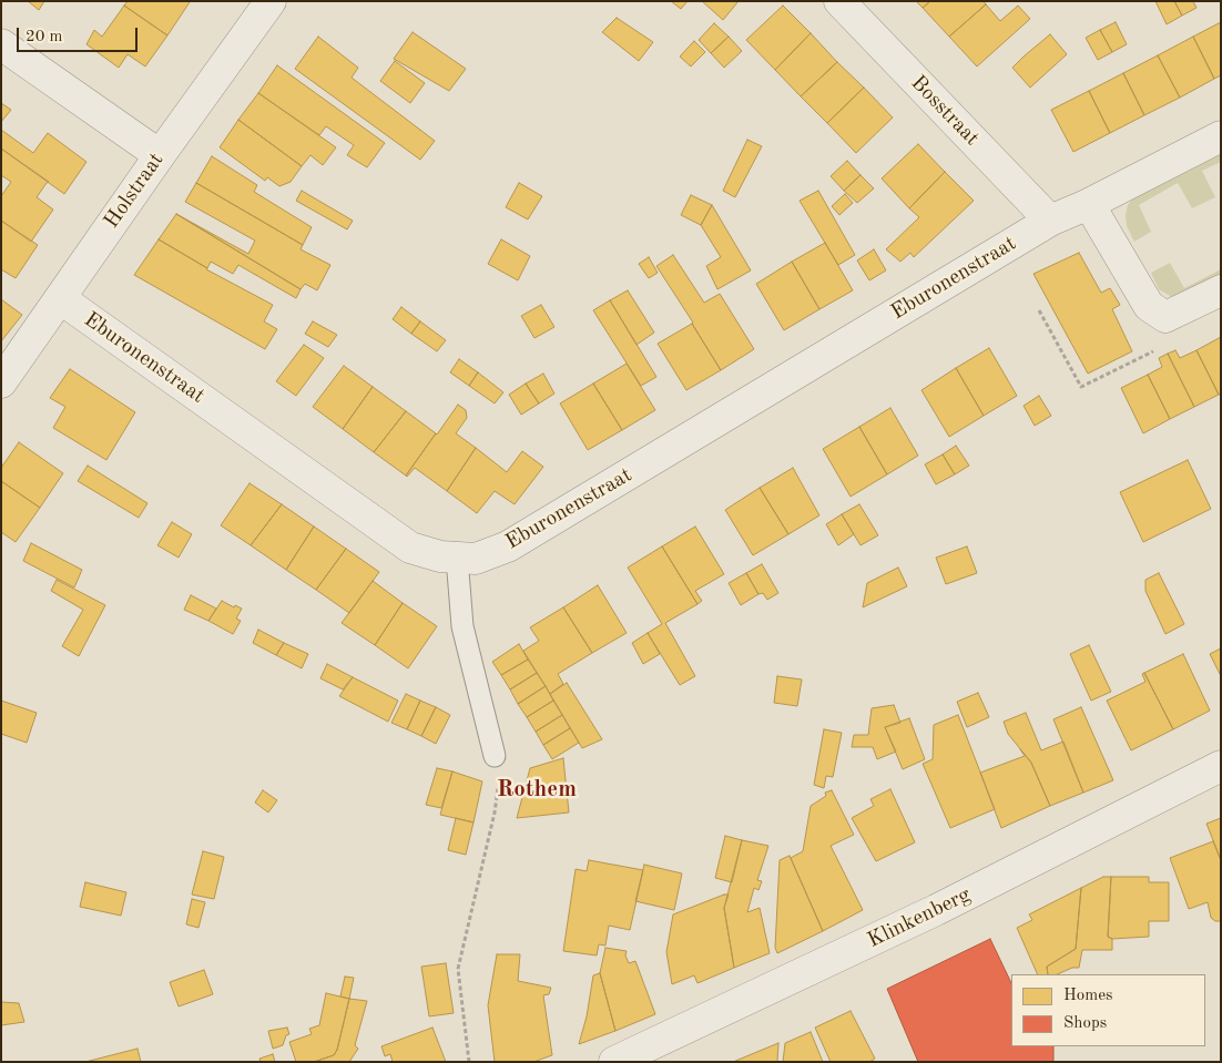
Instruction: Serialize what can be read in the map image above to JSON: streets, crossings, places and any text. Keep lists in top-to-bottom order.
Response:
{
  "streets": {
    "street": [
      "Bosstraat",
      "Holstraat",
      "Eburonenstraat",
      "Klinkenberg"
    ]
  },
  "crossings": [
    ["Bosstraat", "Eburonenstraat"],
    ["Holstraat", "Eburonenstraat"]
  ],
  "districts": ["Rothem"],
  "legend": ["Homes", "Shops"],
  "scale_bar": "20 m"
}
